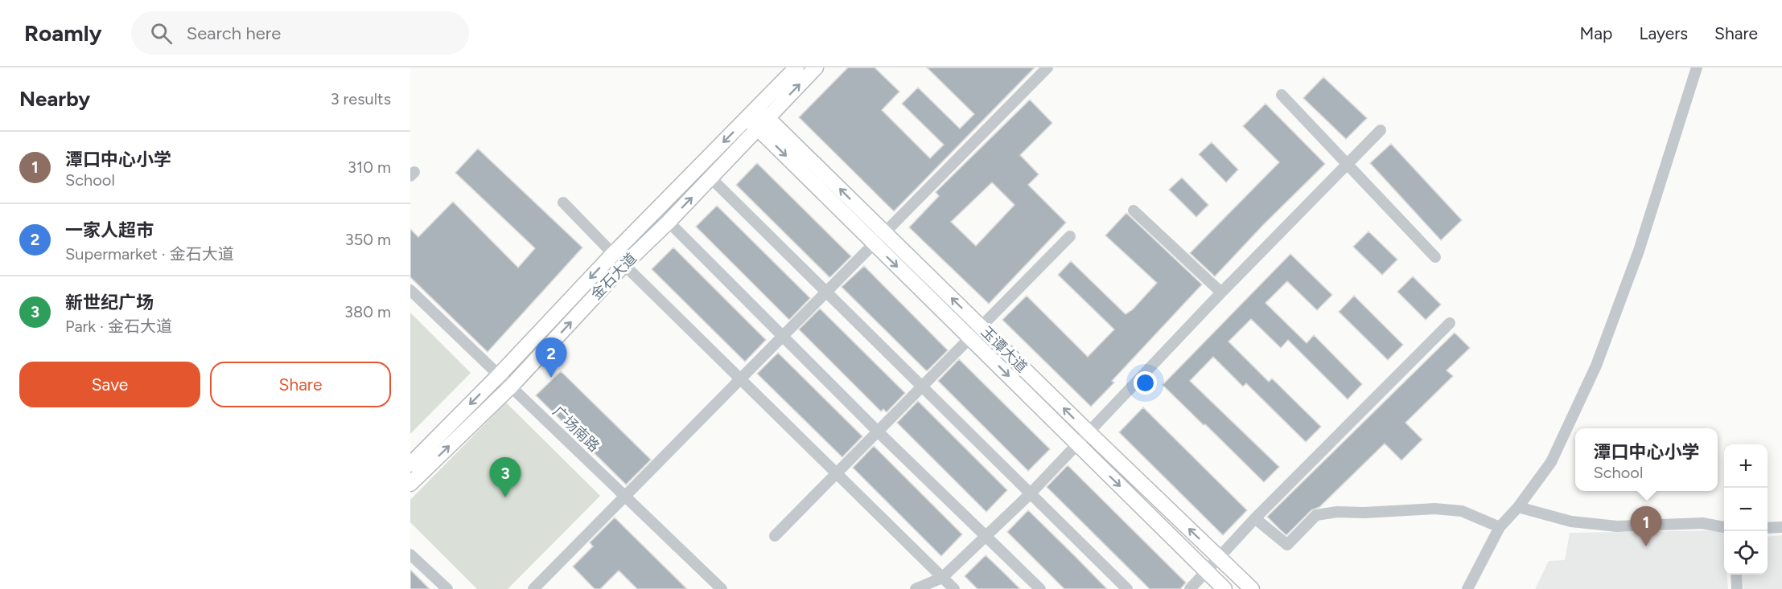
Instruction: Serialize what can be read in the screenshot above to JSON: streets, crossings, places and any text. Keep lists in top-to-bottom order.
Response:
{
  "streets": {
    "main road": ["金石大道", "玉谭大道"],
    "street": ["广场南路"]
  },
  "crossings": [
    ["金石大道", "玉谭大道"],
    ["金石大道", "广场南路"]
  ],
  "page": {
    "header": "Roamly",
    "search": "Search here",
    "nav": ["Map", "Layers", "Share"],
    "heading": ["Nearby", "3 results"],
    "list": [
      {
        "mark": "1",
        "name": "潭口中心小学",
        "note": "School",
        "value": "310 m"
      },
      {
        "mark": "2",
        "name": "一家人超市",
        "note": "Supermarket · 金石大道",
        "value": "350 m"
      },
      {
        "mark": "3",
        "name": "新世纪广场",
        "note": "Park · 金石大道",
        "value": "380 m"
      }
    ],
    "pins": ["2", "3", "1"],
    "buttons": ["Save", "Share"],
    "popup": ["潭口中心小学", "School"],
    "map_buttons": ["+", "−"]
  }
}
